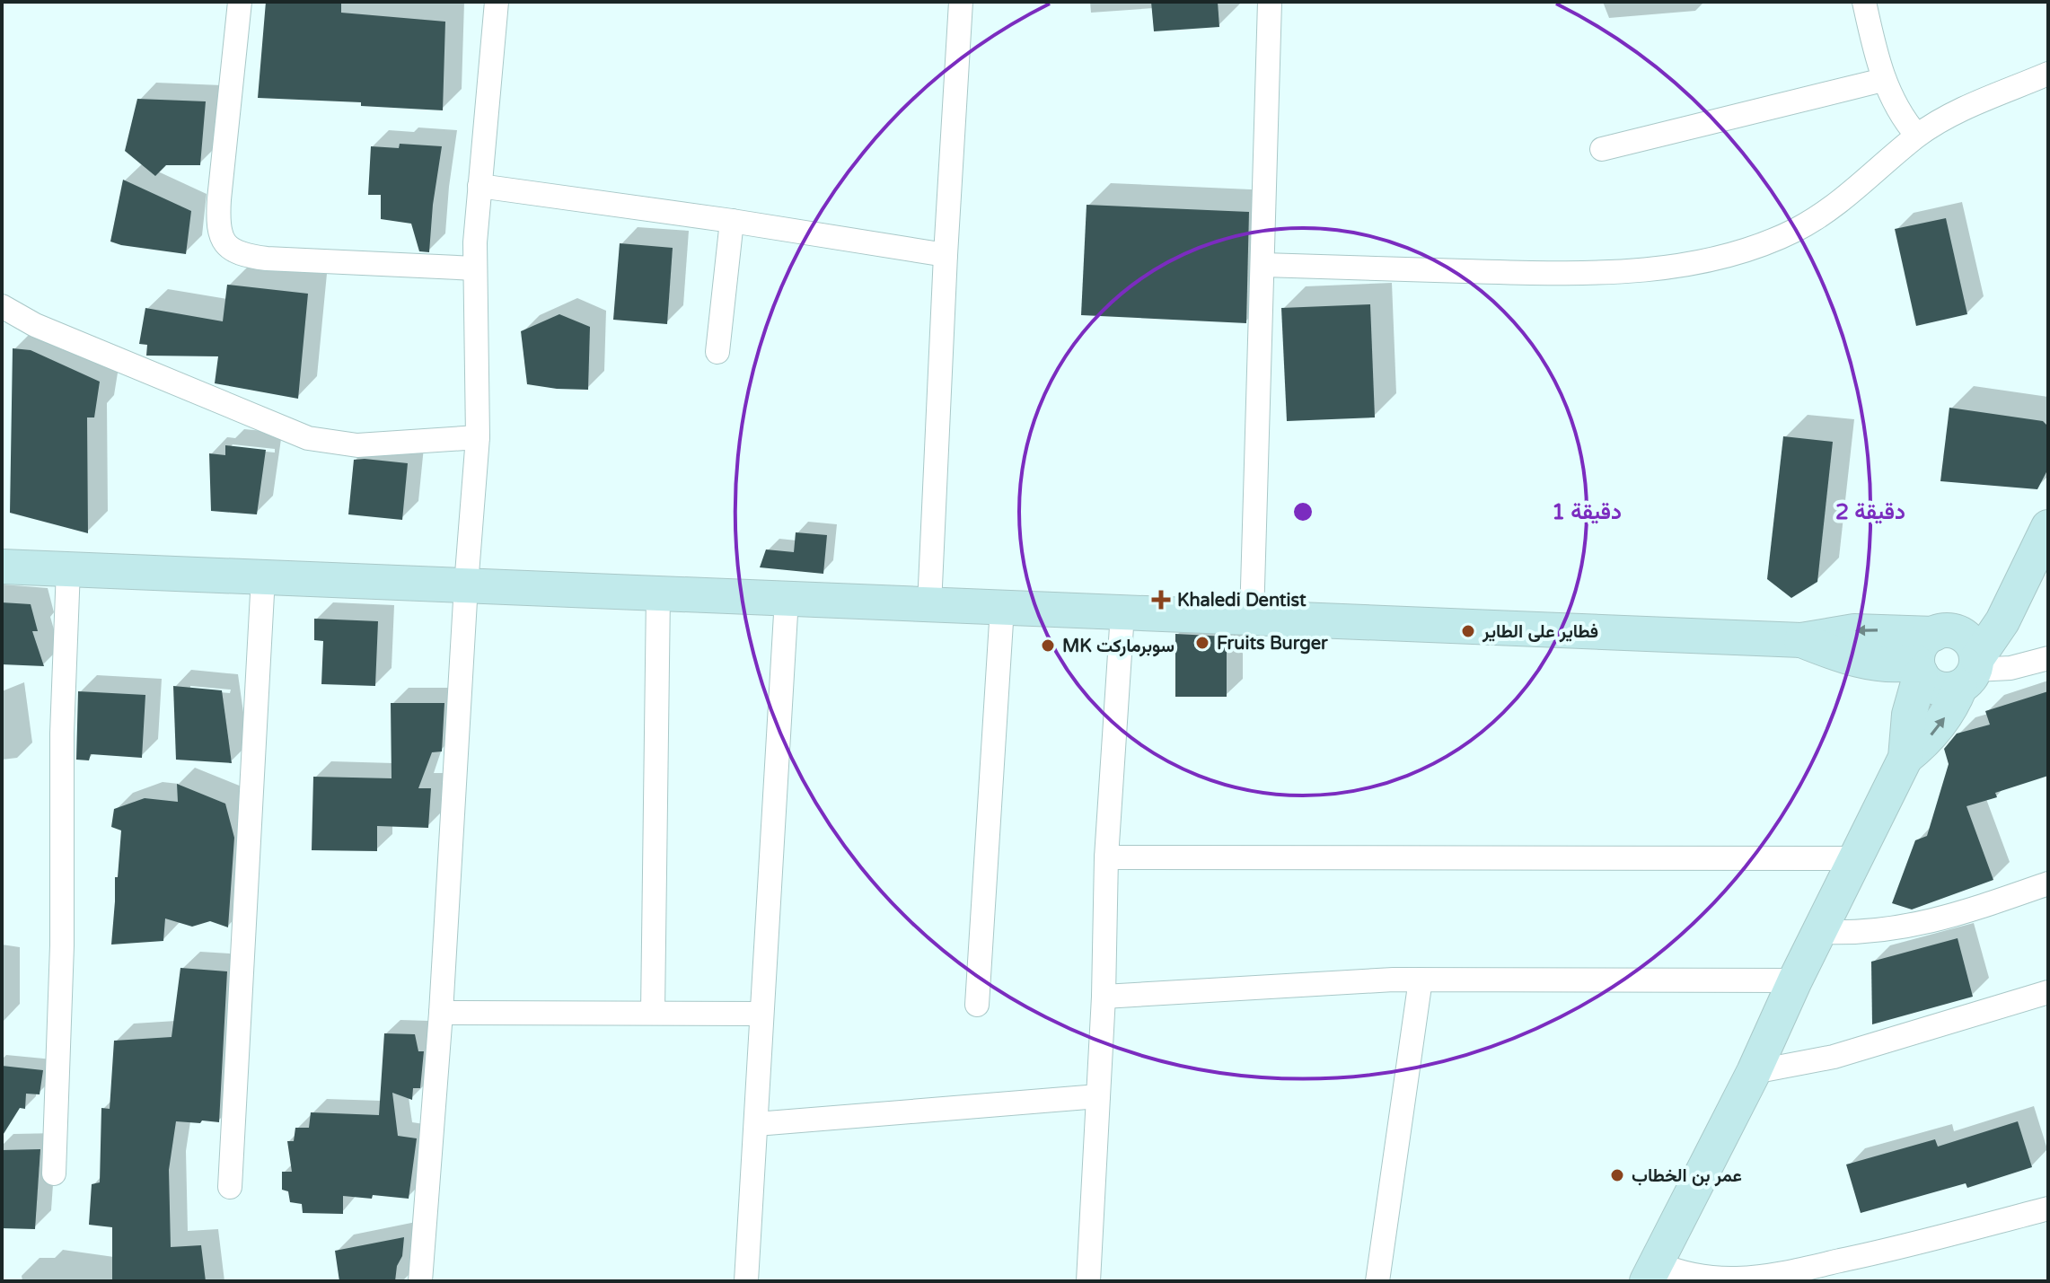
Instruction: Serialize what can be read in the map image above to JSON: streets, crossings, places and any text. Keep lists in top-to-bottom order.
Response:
{
  "places": {
    "health": ["Khaledi Dentist"],
    "other": [
      "فطاير على الطاير",
      "Fruits Burger",
      "MK سوبرماركت",
      "عمر بن الخطاب"
    ]
  },
  "rings": ["1 دقيقة", "2 دقيقة"]
}
